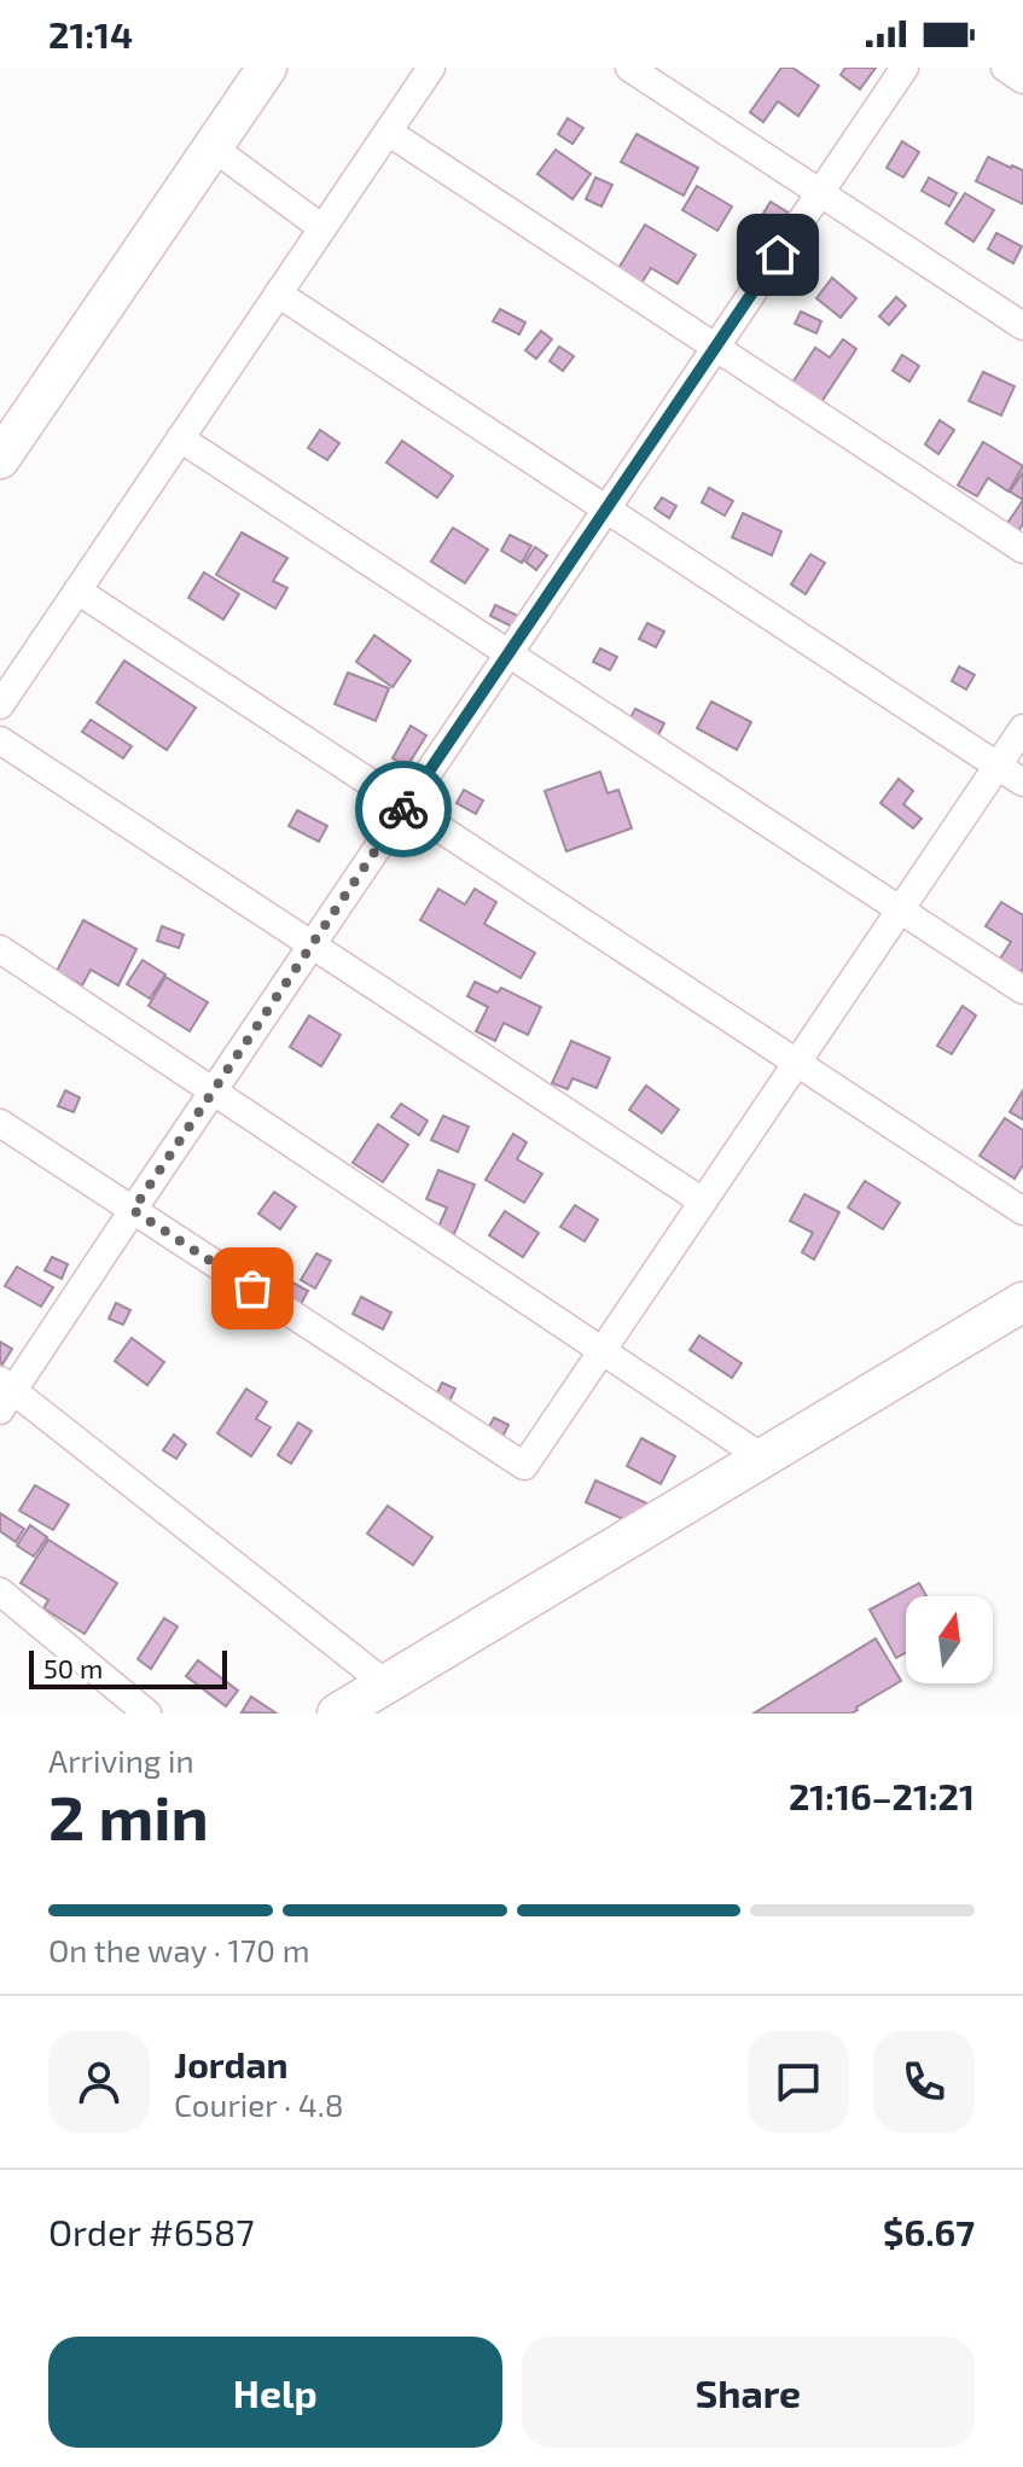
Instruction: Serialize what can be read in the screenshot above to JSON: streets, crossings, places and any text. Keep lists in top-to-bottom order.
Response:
{
  "scale_bar": "50 m",
  "north": "top",
  "page": {
    "status": "21:14",
    "scale": "50 m",
    "heading": ["2 min", "Arriving in", "21:16–21:21"],
    "panel": [
      "Jordan",
      "Courier · 4.8",
      "Order #6587",
      "$6.67"
    ],
    "bar": "On the way · 170 m",
    "buttons": ["Help", "Share"]
  }
}
